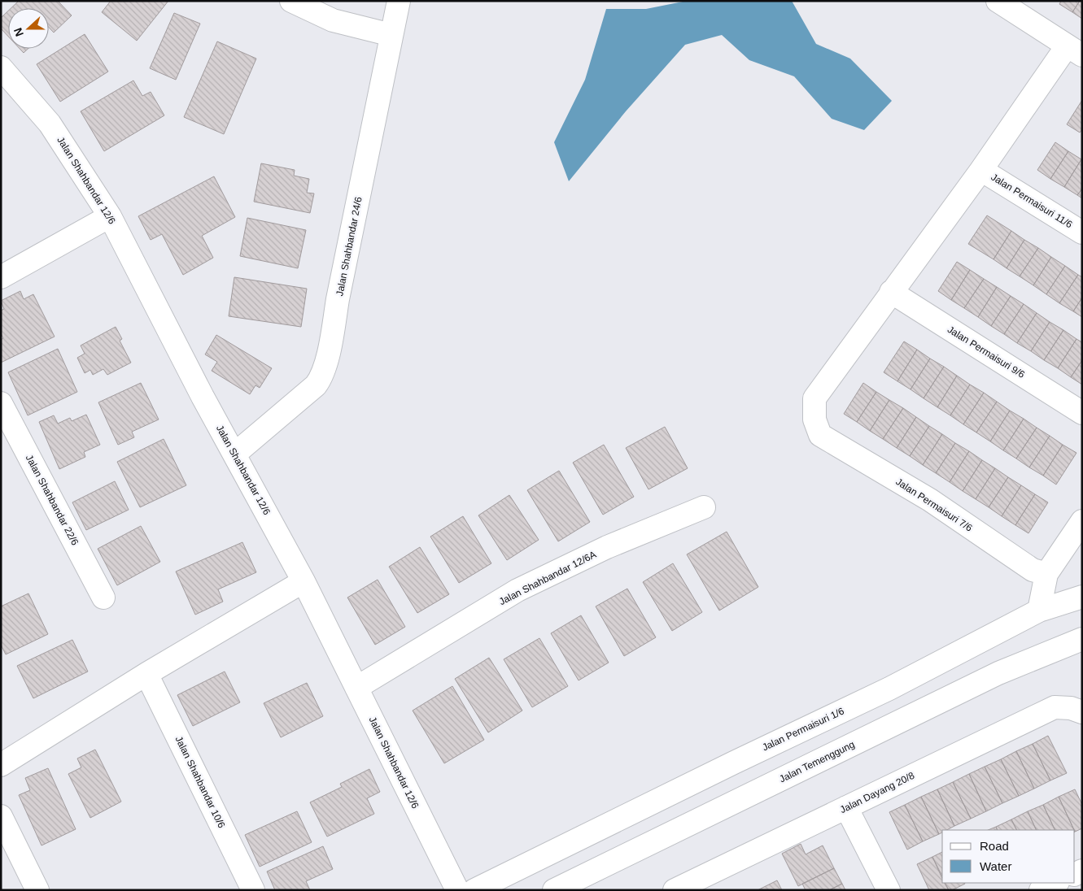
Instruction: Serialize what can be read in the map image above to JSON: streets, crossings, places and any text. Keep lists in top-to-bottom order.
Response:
{
  "streets": {
    "street": [
      "Jalan Shahbandar 12/6",
      "Jalan Permaisuri 11/6",
      "Jalan Shahbandar 24/6",
      "Jalan Permaisuri 9/6",
      "Jalan Shahbandar 22/6",
      "Jalan Permaisuri 7/6",
      "Jalan Shahbandar 12/6A",
      "Jalan Permaisuri 1/6",
      "Jalan Temenggung",
      "Jalan Shahbandar 10/6",
      "Jalan Dayang 20/8"
    ]
  },
  "crossings": [
    ["Jalan Shahbandar 12/6", "Jalan Shahbandar 24/6"],
    ["Jalan Shahbandar 12/6", "Jalan Shahbandar 12/6A"],
    ["Jalan Permaisuri 9/6", "Jalan Permaisuri 7/6"]
  ],
  "legend": ["Road", "Water"],
  "north": "left"
}
